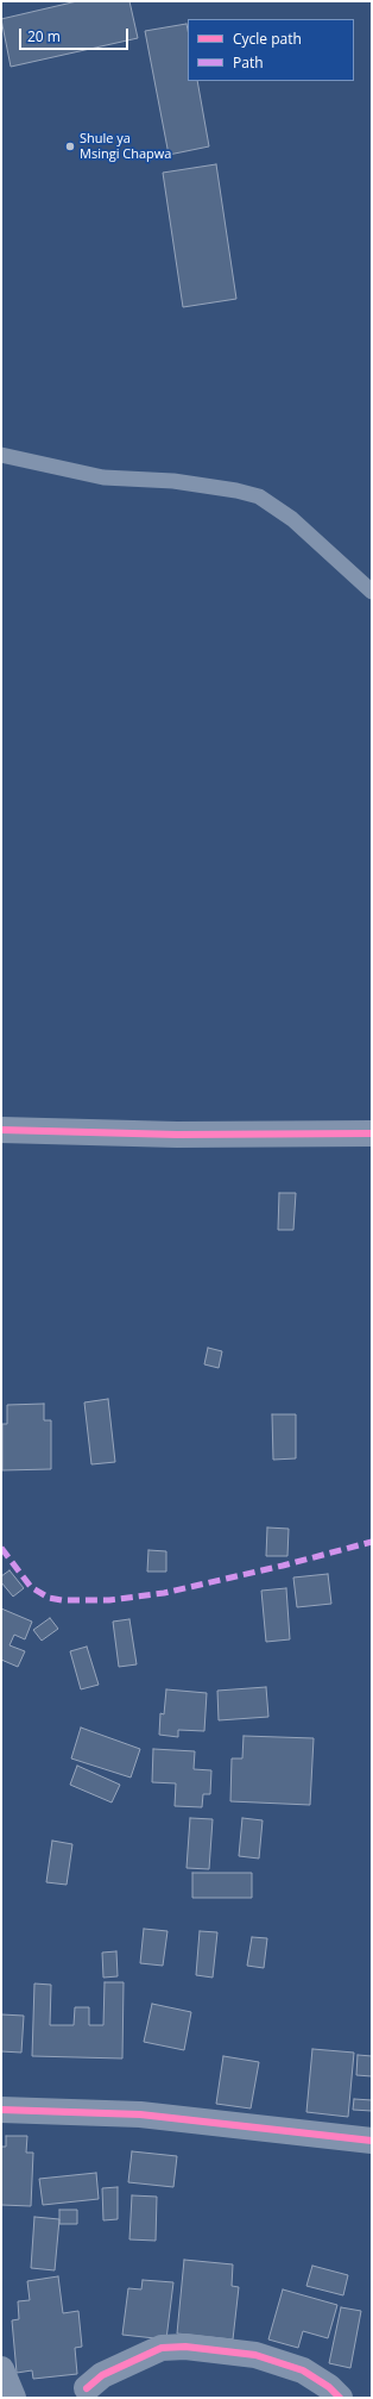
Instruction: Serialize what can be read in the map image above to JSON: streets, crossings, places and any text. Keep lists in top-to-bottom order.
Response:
{
  "places": ["Shule ya Msingi Chapwa"],
  "legend": ["Cycle path", "Path"],
  "scale_bar": "20 m"
}
